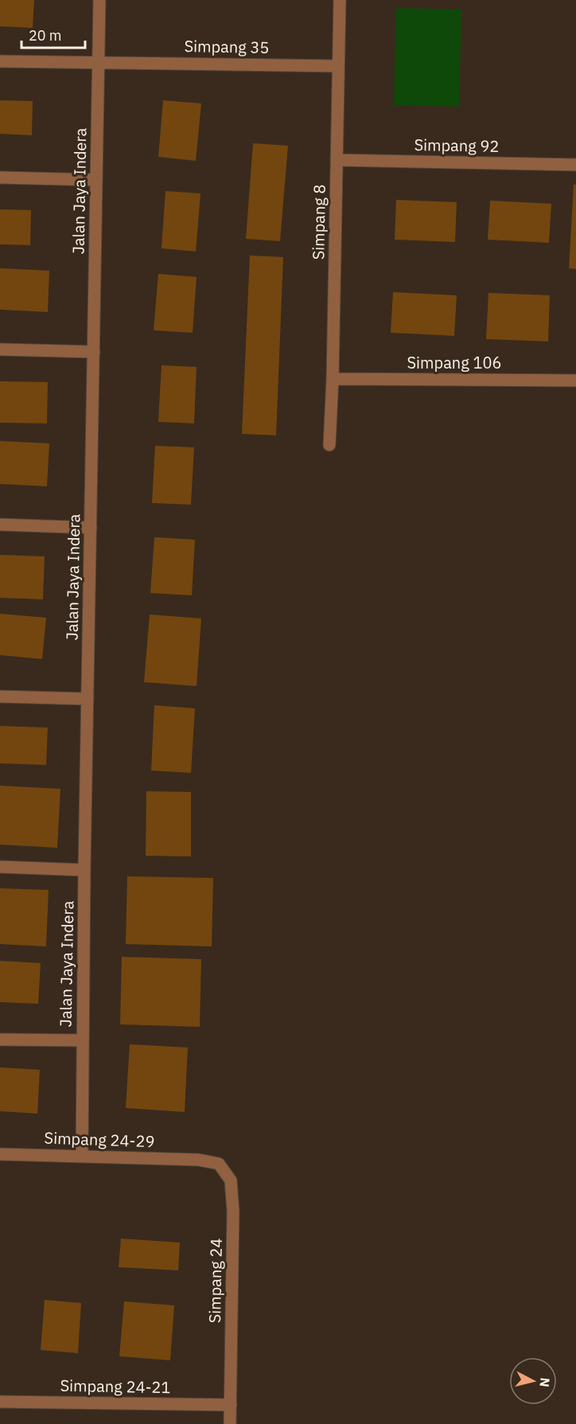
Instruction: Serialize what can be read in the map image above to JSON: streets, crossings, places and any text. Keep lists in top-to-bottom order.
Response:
{
  "streets": {
    "street": [
      "Simpang 35",
      "Simpang 92",
      "Jalan Jaya Indera",
      "Simpang 8",
      "Simpang 106",
      "Simpang 24-29",
      "Simpang 24",
      "Simpang 24-21"
    ]
  },
  "crossings": [
    ["Simpang 35", "Jalan Jaya Indera"],
    ["Simpang 35", "Simpang 8"],
    ["Simpang 92", "Simpang 8"],
    ["Jalan Jaya Indera", "Simpang 24-29"],
    ["Simpang 8", "Simpang 106"],
    ["Simpang 24-29", "Simpang 24"],
    ["Simpang 24", "Simpang 24-21"]
  ],
  "scale_bar": "20 m",
  "north": "right"
}
